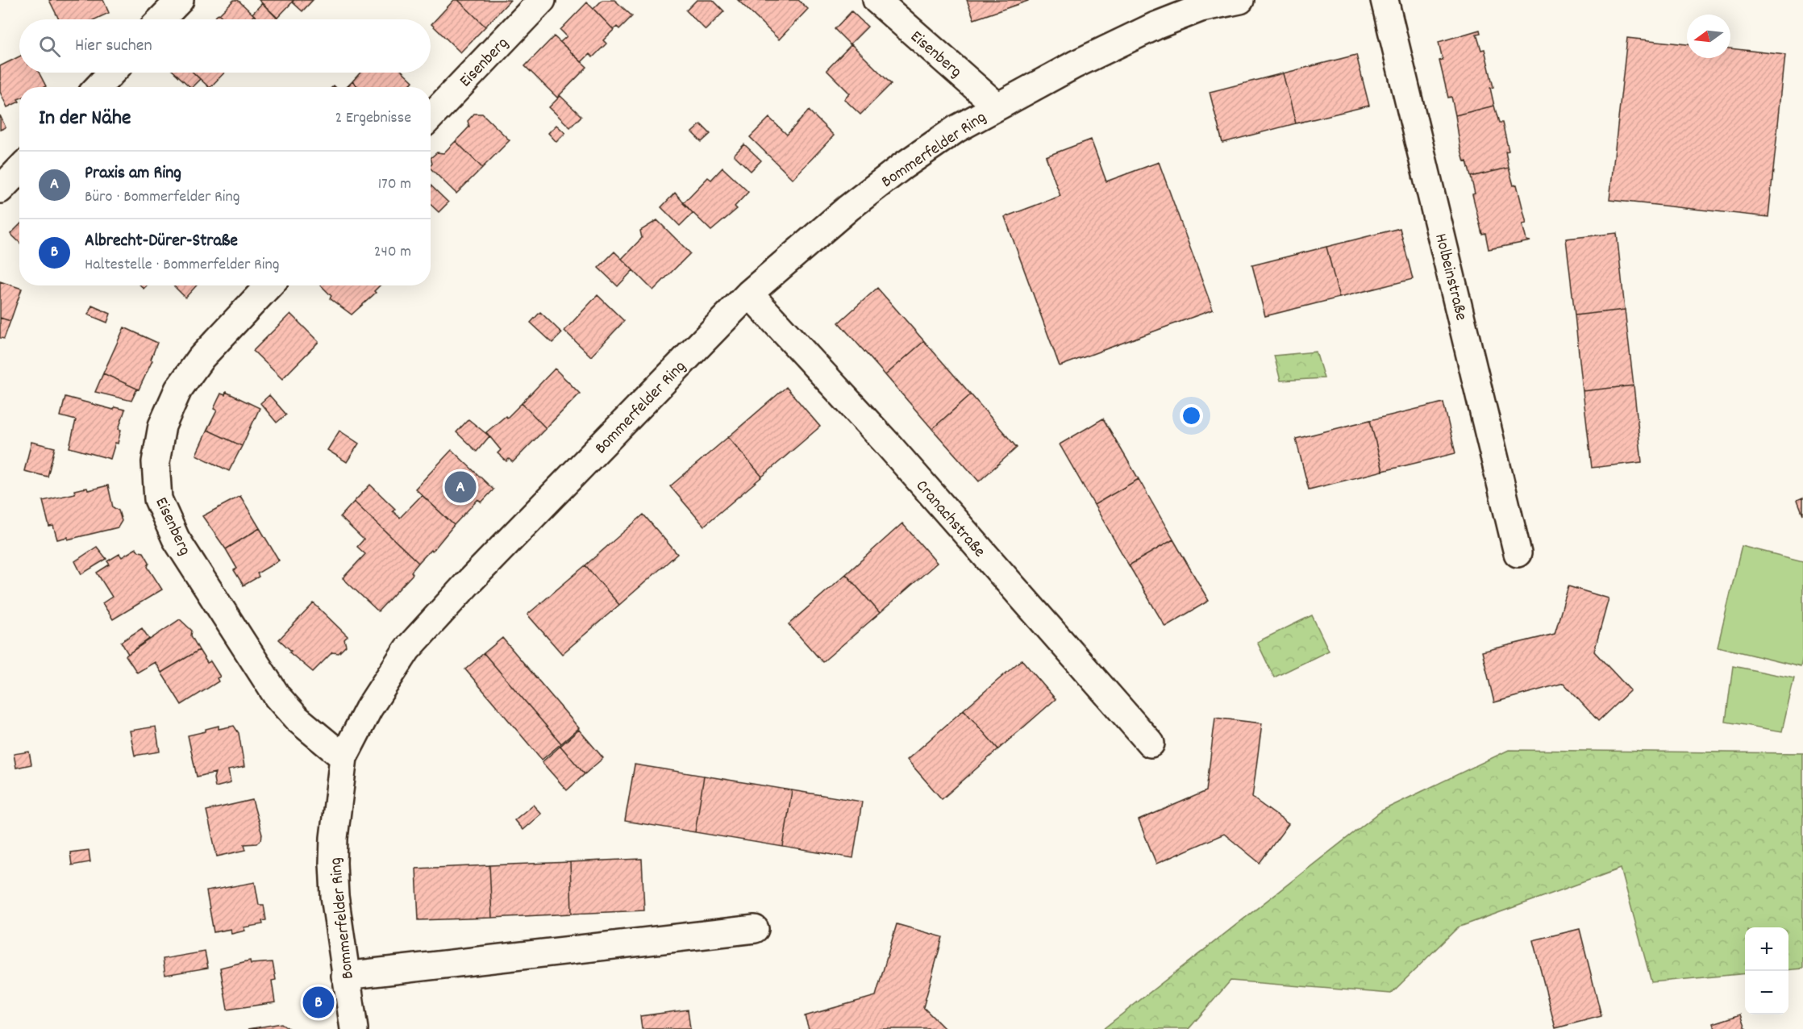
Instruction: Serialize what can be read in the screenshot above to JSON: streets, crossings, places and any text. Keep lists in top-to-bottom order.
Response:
{
  "streets": {
    "street": [
      "Eisenberg",
      "Bommerfelder Ring",
      "Holbeinstraße",
      "Cranachstraße"
    ]
  },
  "crossings": [
    ["Eisenberg", "Bommerfelder Ring"],
    ["Bommerfelder Ring", "Cranachstraße"]
  ],
  "north": "left",
  "page": {
    "search": "Hier suchen",
    "heading": ["In der Nähe", "2 Ergebnisse"],
    "list": [
      {
        "mark": "A",
        "name": "Praxis am Ring",
        "note": "Büro · Bommerfelder Ring",
        "value": "170 m"
      },
      {
        "mark": "B",
        "name": "Albrecht-Dürer-Straße",
        "note": "Haltestelle · Bommerfelder Ring",
        "value": "240 m"
      }
    ],
    "pins": ["A", "B"],
    "map_buttons": ["+", "−"]
  }
}
